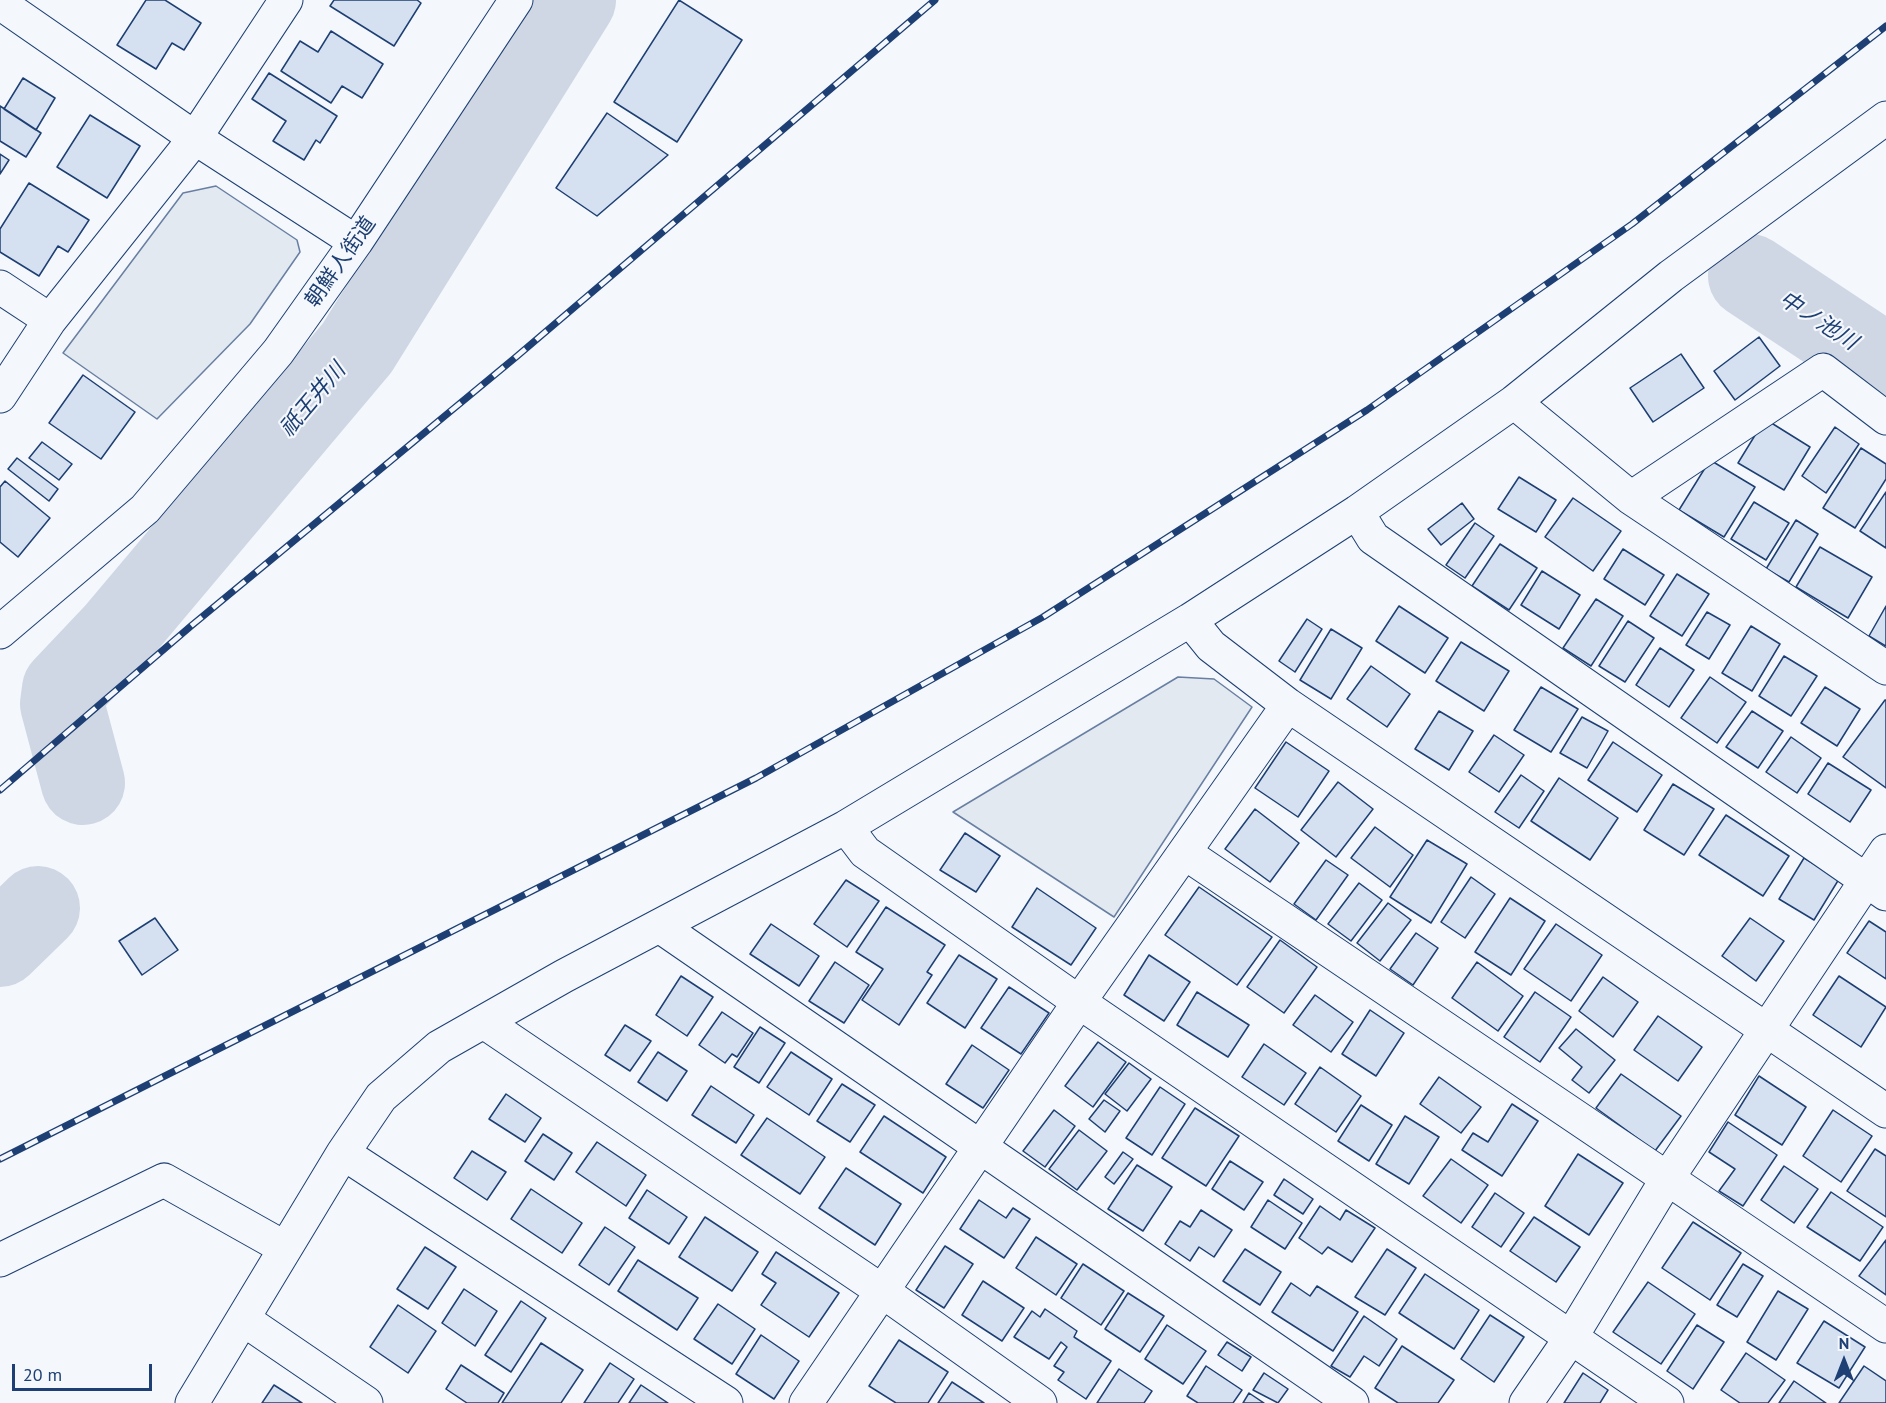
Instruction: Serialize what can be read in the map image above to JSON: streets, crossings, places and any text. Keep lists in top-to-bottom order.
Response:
{
  "streets": {
    "street": ["朝鮮人街道"]
  },
  "water": ["中ノ池川", "祇王井川"],
  "scale_bar": "20 m",
  "north": "top"
}
